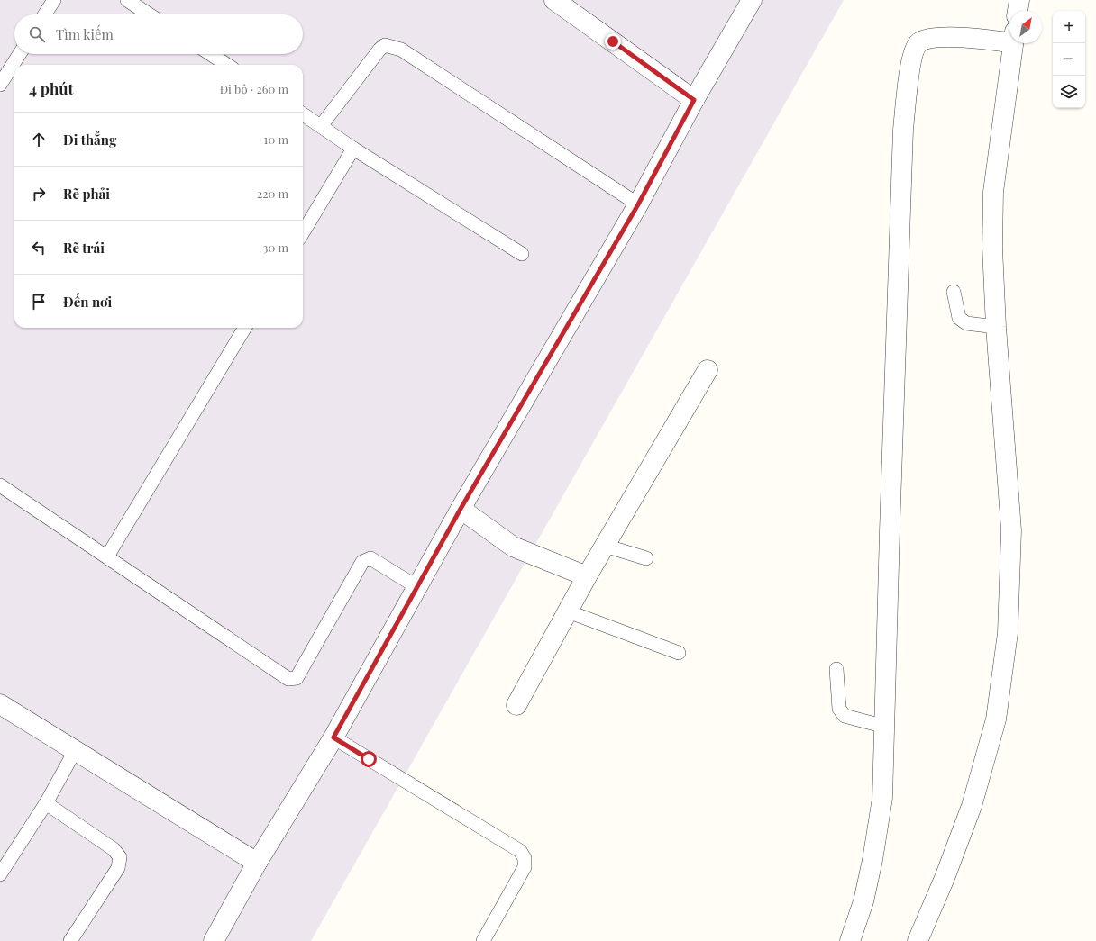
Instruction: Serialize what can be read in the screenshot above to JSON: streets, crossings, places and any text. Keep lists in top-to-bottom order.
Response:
{
  "north": "top right",
  "page": {
    "map_buttons": ["+", "−"],
    "search": "Tìm kiếm",
    "heading": ["4 phút", "Đi bộ · 260 m"],
    "list": [
      ["Đi thẳng", "10 m"],
      ["Rẽ phải", "220 m"],
      ["Rẽ trái", "30 m"],
      "Đến nơi"
    ]
  }
}
